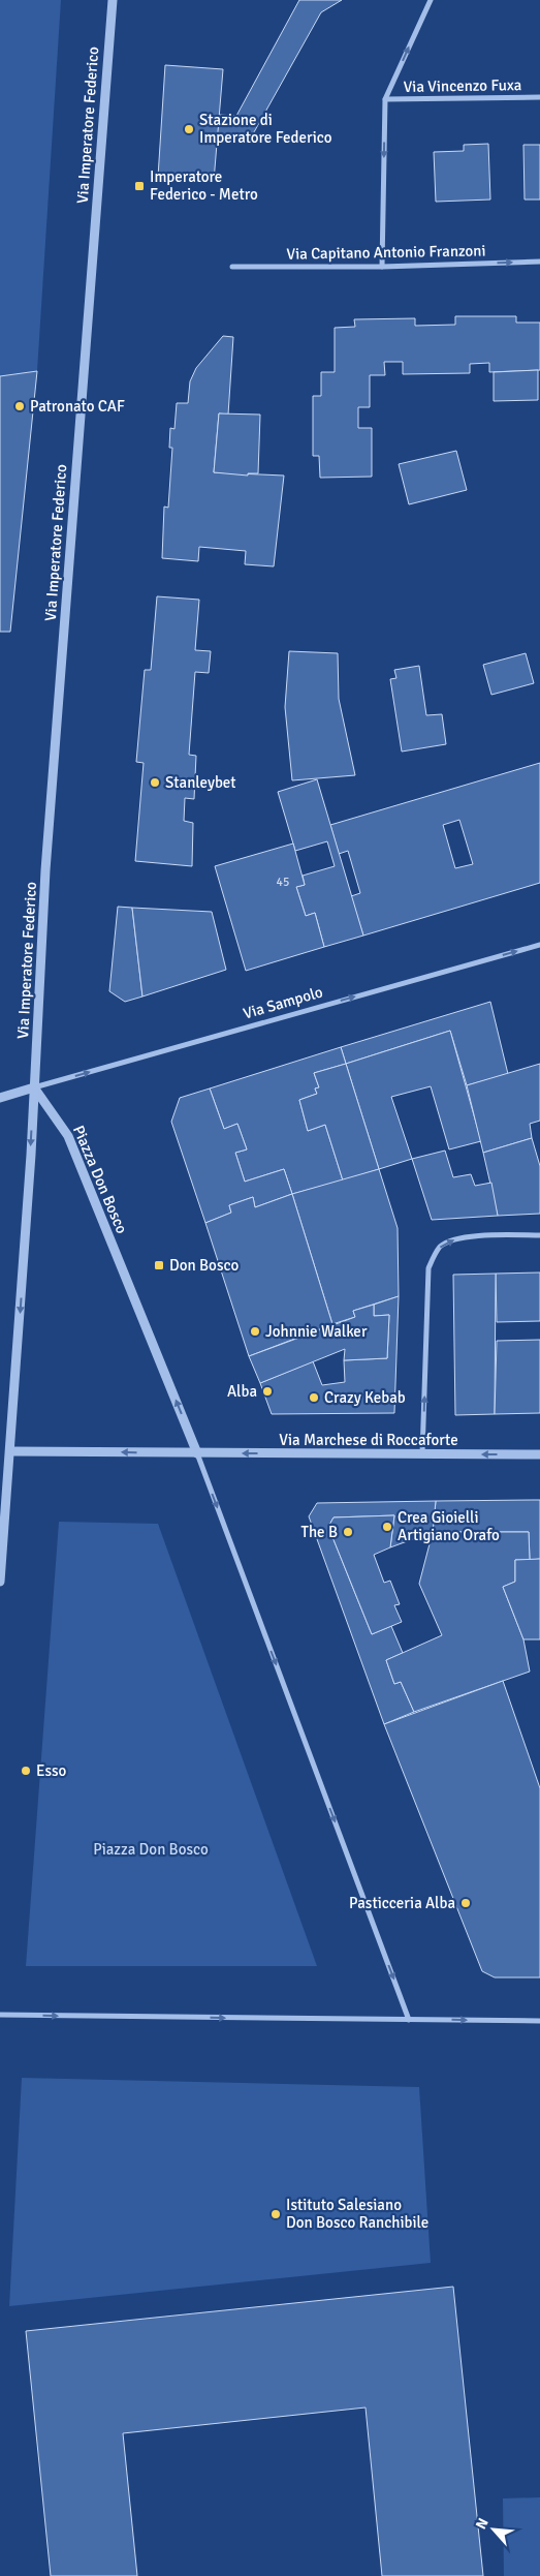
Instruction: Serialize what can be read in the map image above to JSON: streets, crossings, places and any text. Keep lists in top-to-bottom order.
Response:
{
  "streets": {
    "street": [
      "Via Vincenzo Fuxa",
      "Via Imperatore Federico",
      "Via Capitano Antonio Franzoni",
      "Via Sampolo",
      "Piazza Don Bosco",
      "Via Marchese di Roccaforte"
    ]
  },
  "crossings": [
    ["Via Imperatore Federico", "Via Sampolo"],
    ["Via Imperatore Federico", "Piazza Don Bosco"],
    ["Via Sampolo", "Piazza Don Bosco"],
    ["Piazza Don Bosco", "Via Marchese di Roccaforte"]
  ],
  "one_way": ["Via Capitano Antonio Franzoni", "Via Sampolo", "Via Marchese di Roccaforte"],
  "parks": ["Piazza Don Bosco"],
  "places": {
    "other": [
      "Stazione di Imperatore Federico",
      "Patronato CAF",
      "Stanleybet",
      "Johnnie Walker",
      "Alba",
      "Crazy Kebab",
      "Crea Gioielli Artigiano Orafo",
      "The B",
      "Esso",
      "Pasticceria Alba",
      "Istituto Salesiano Don Bosco Ranchibile"
    ],
    "transit": ["Imperatore Federico - Metro", "Don Bosco"]
  },
  "house_numbers": ["45"],
  "north": "top left"
}
